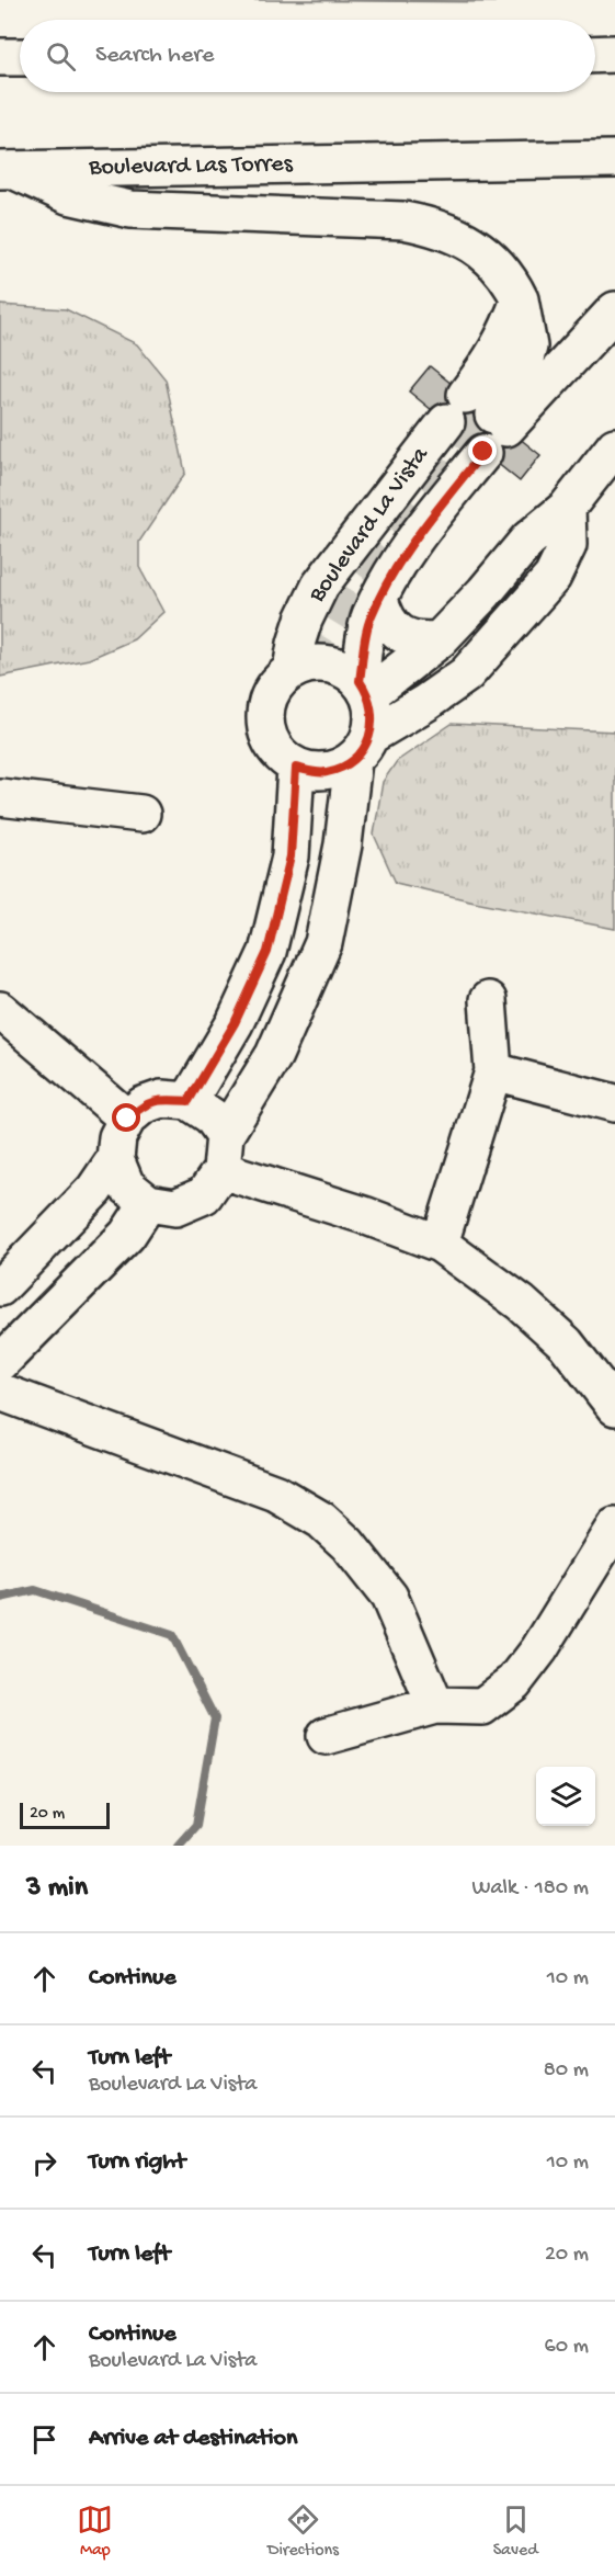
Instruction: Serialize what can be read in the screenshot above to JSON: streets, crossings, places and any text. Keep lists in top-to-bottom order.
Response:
{
  "streets": {
    "street": ["Boulevard Las Torres", "Boulevard La Vista"]
  },
  "scale_bar": "20 m",
  "page": {
    "search": "Search here",
    "scale": "20 m",
    "heading": ["3 min", "Walk · 180 m"],
    "list": [
      ["Continue", "10 m"],
      ["Turn left", "Boulevard La Vista", "80 m"],
      ["Turn right", "10 m"],
      ["Turn left", "20 m"],
      ["Continue", "Boulevard La Vista", "60 m"],
      "Arrive at destination"
    ],
    "nav": ["Map", "Directions", "Saved"]
  }
}
